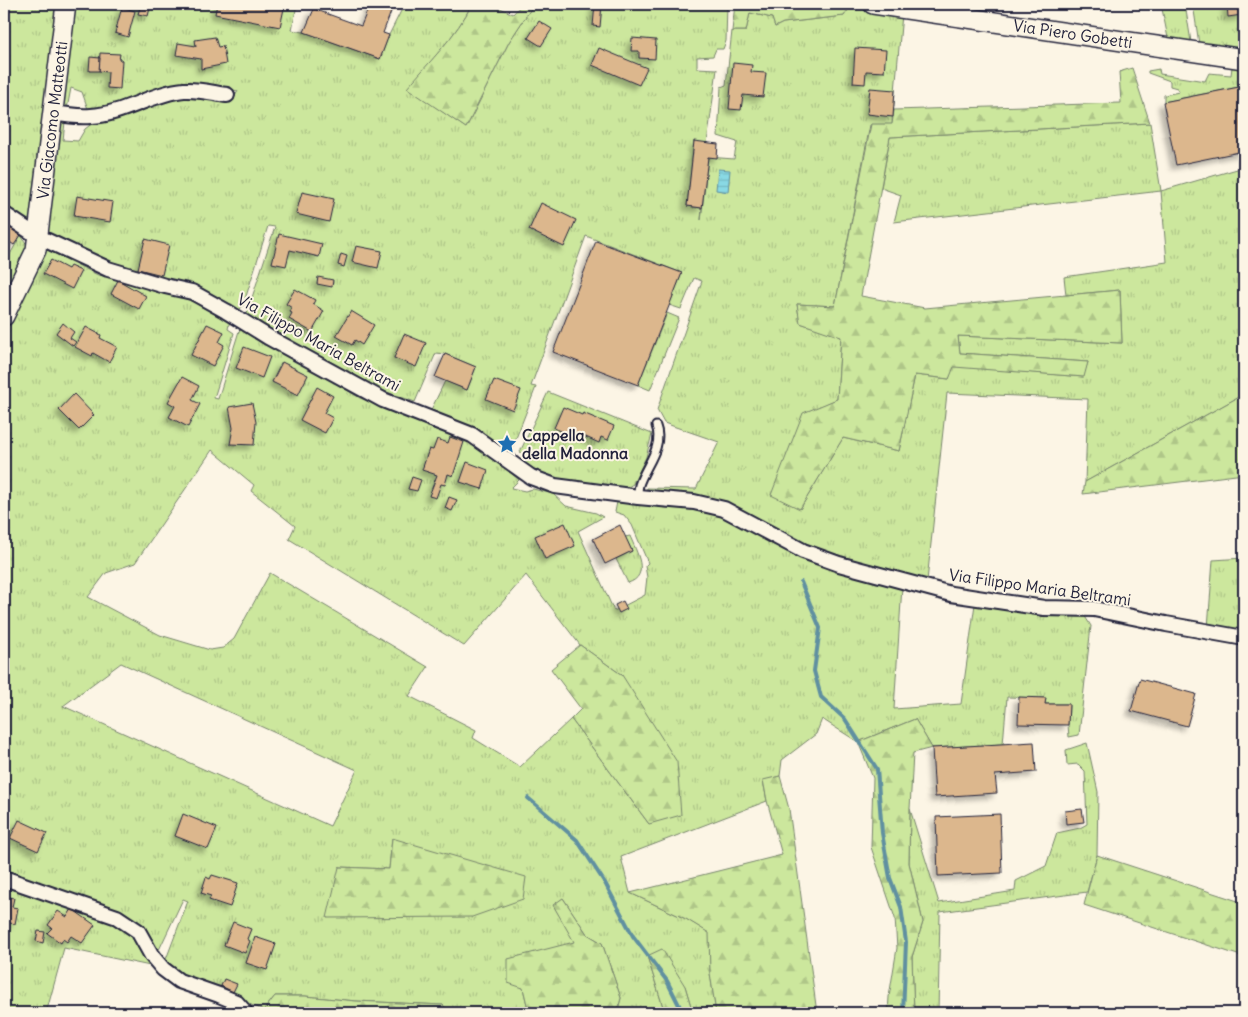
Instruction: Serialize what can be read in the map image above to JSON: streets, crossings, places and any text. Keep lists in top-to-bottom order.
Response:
{
  "streets": {
    "street": ["Via Piero Gobetti", "Via Giacomo Matteotti", "Via Filippo Maria Beltrami"]
  },
  "crossings": [
    ["Via Giacomo Matteotti", "Via Filippo Maria Beltrami"]
  ],
  "places": {
    "place": ["Cappella della Madonna"]
  }
}
